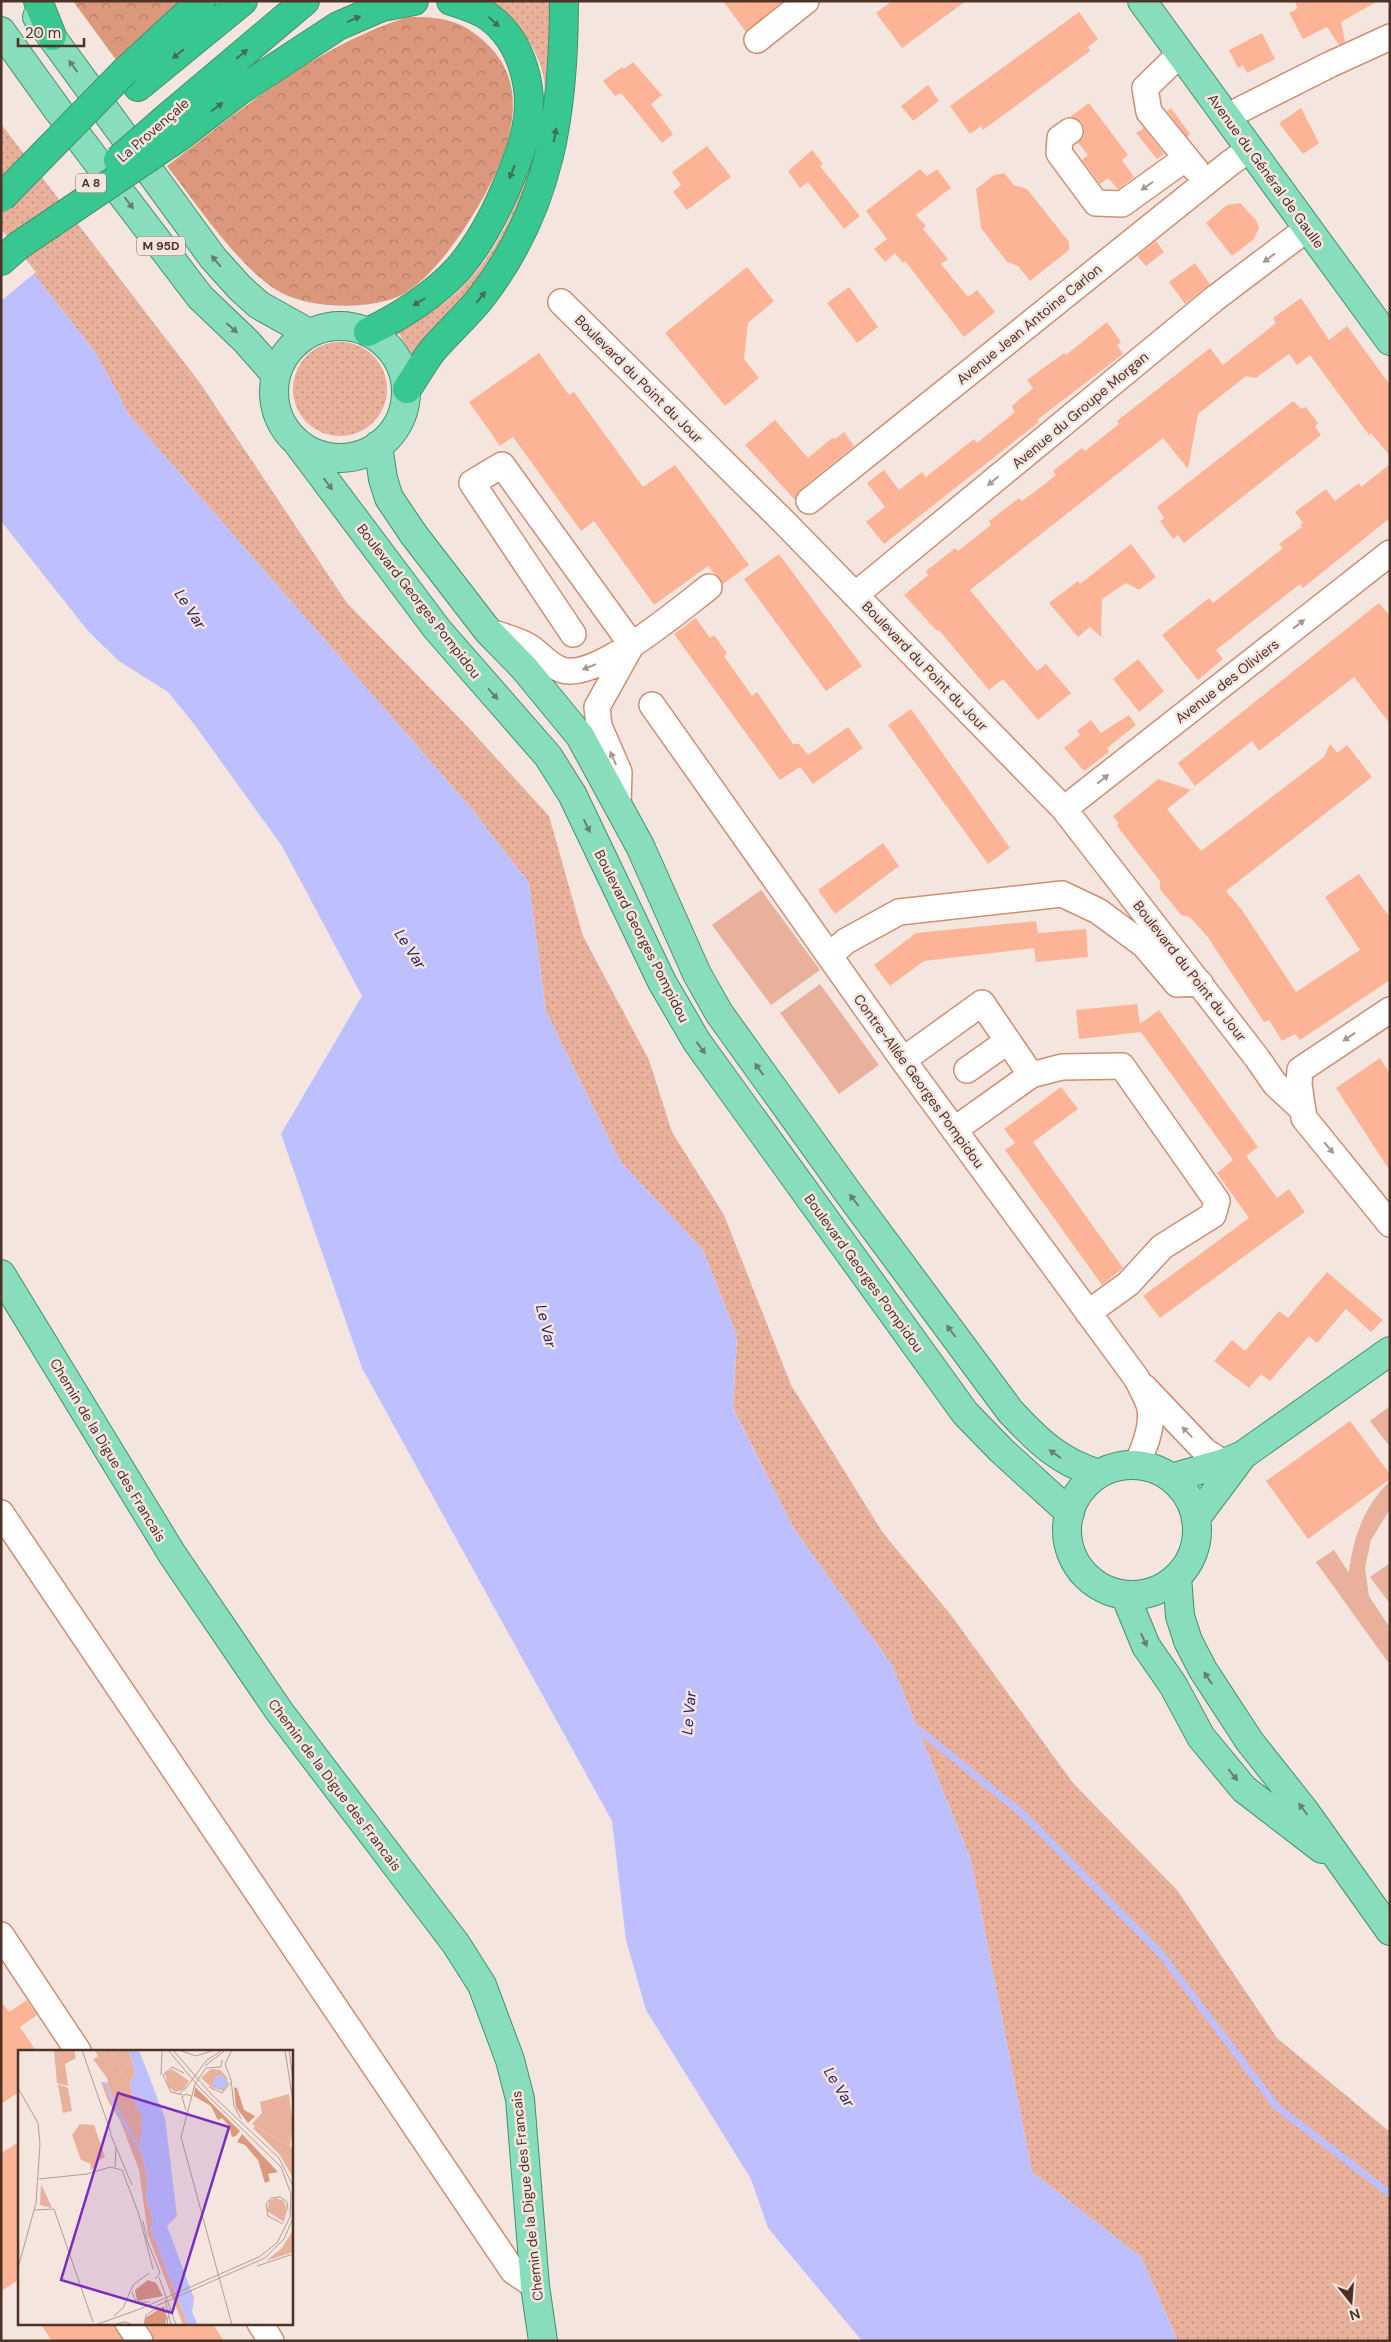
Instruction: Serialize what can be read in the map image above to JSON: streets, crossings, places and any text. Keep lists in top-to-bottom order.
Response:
{
  "streets": {
    "highway": ["La Provençale"],
    "main road": [
      "Avenue du Général de Gaulle",
      "M 95D",
      "Boulevard Georges Pompidou",
      "Chemin de la Digue des Francais"
    ],
    "street": [
      "Avenue Jean Antoine Carlon",
      "Boulevard du Point du Jour",
      "Avenue du Groupe Morgan",
      "Avenue des Oliviers",
      "Contre-Allée Georges Pompidou"
    ]
  },
  "crossings": [
    ["Avenue du Général de Gaulle", "Avenue Jean Antoine Carlon"],
    ["Avenue du Général de Gaulle", "Avenue du Groupe Morgan"],
    ["M 95D", "Boulevard Georges Pompidou"],
    ["Boulevard du Point du Jour", "Avenue du Groupe Morgan"],
    ["Boulevard du Point du Jour", "Avenue des Oliviers"],
    ["Boulevard Georges Pompidou", "Contre-Allée Georges Pompidou"]
  ],
  "one_way": ["Avenue du Groupe Morgan", "Avenue des Oliviers"],
  "water": ["Le Var"],
  "scale_bar": "20 m",
  "north": "bottom"
}
